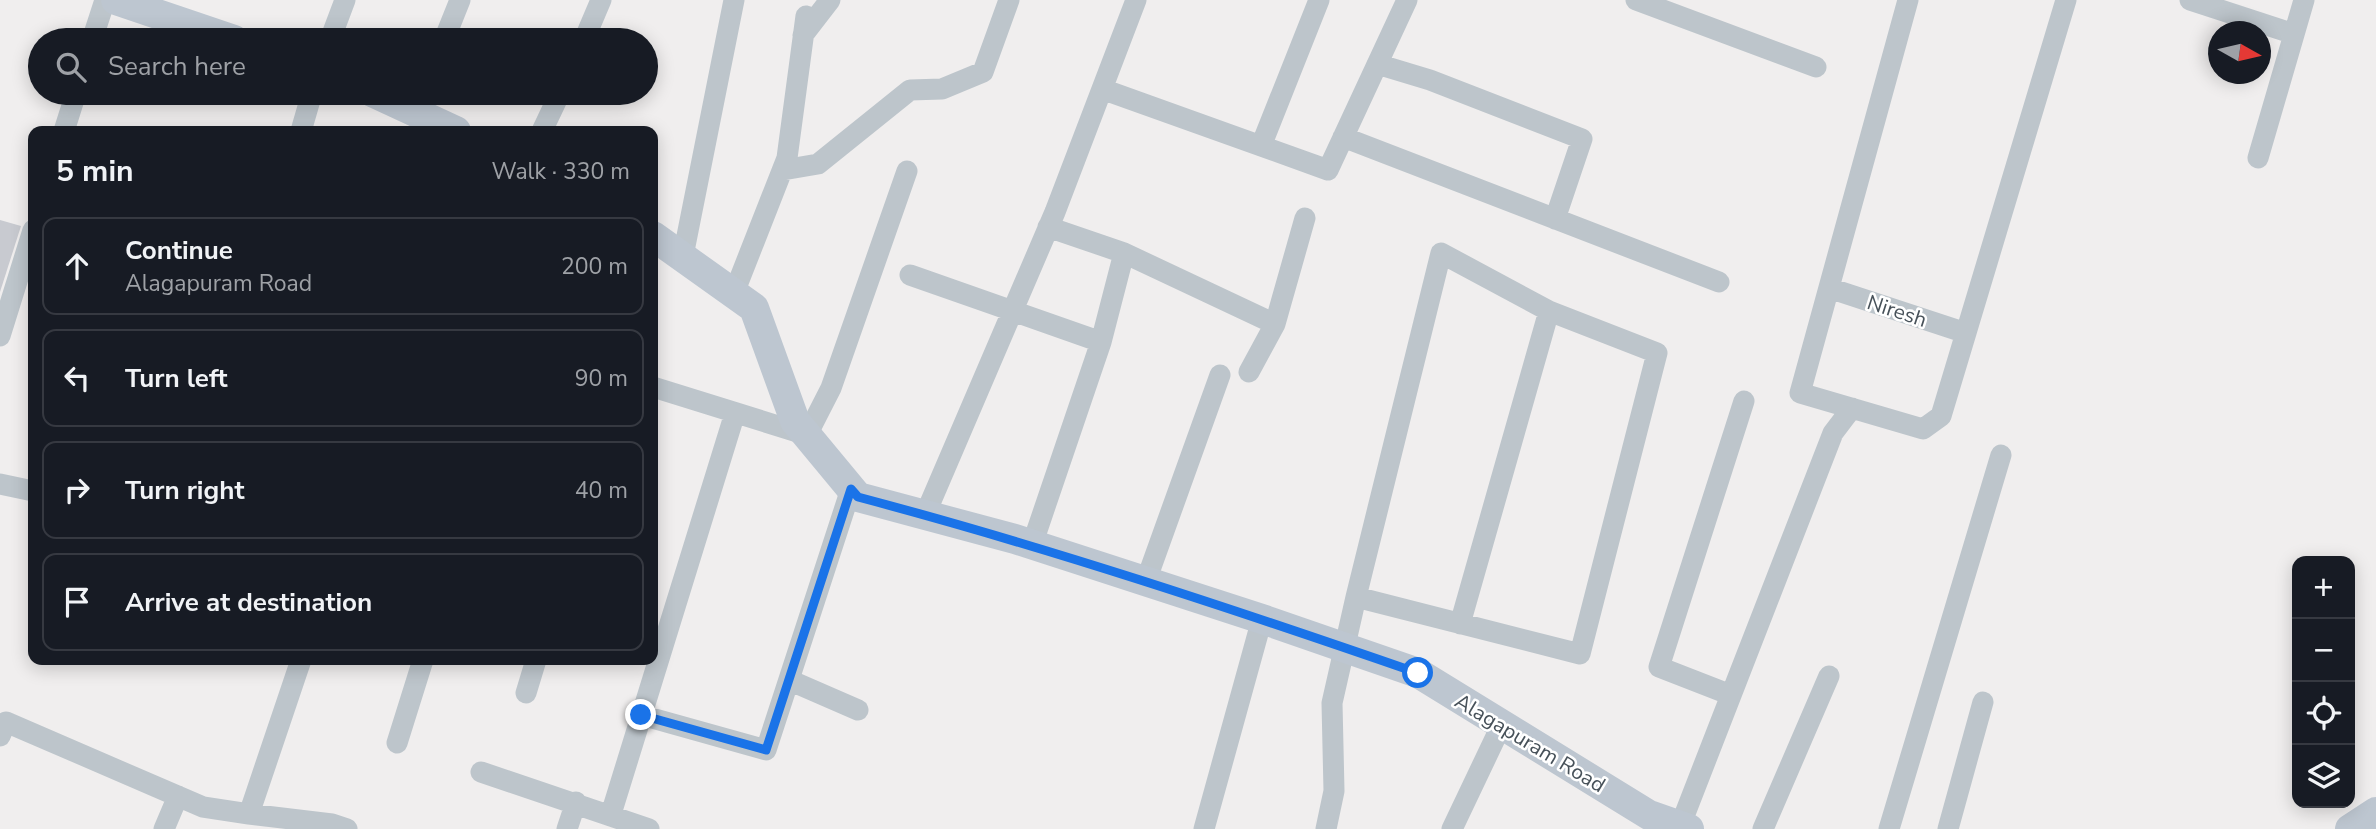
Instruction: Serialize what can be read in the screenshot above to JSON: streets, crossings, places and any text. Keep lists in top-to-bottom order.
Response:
{
  "streets": {
    "main road": ["Alagapuram Road"],
    "street": ["Niresh"]
  },
  "north": "right",
  "page": {
    "search": "Search here",
    "heading": ["5 min", "Walk · 330 m"],
    "list": [
      ["Continue", "Alagapuram Road", "200 m"],
      ["Turn left", "90 m"],
      ["Turn right", "40 m"],
      "Arrive at destination"
    ],
    "map_buttons": ["+", "−"]
  }
}
